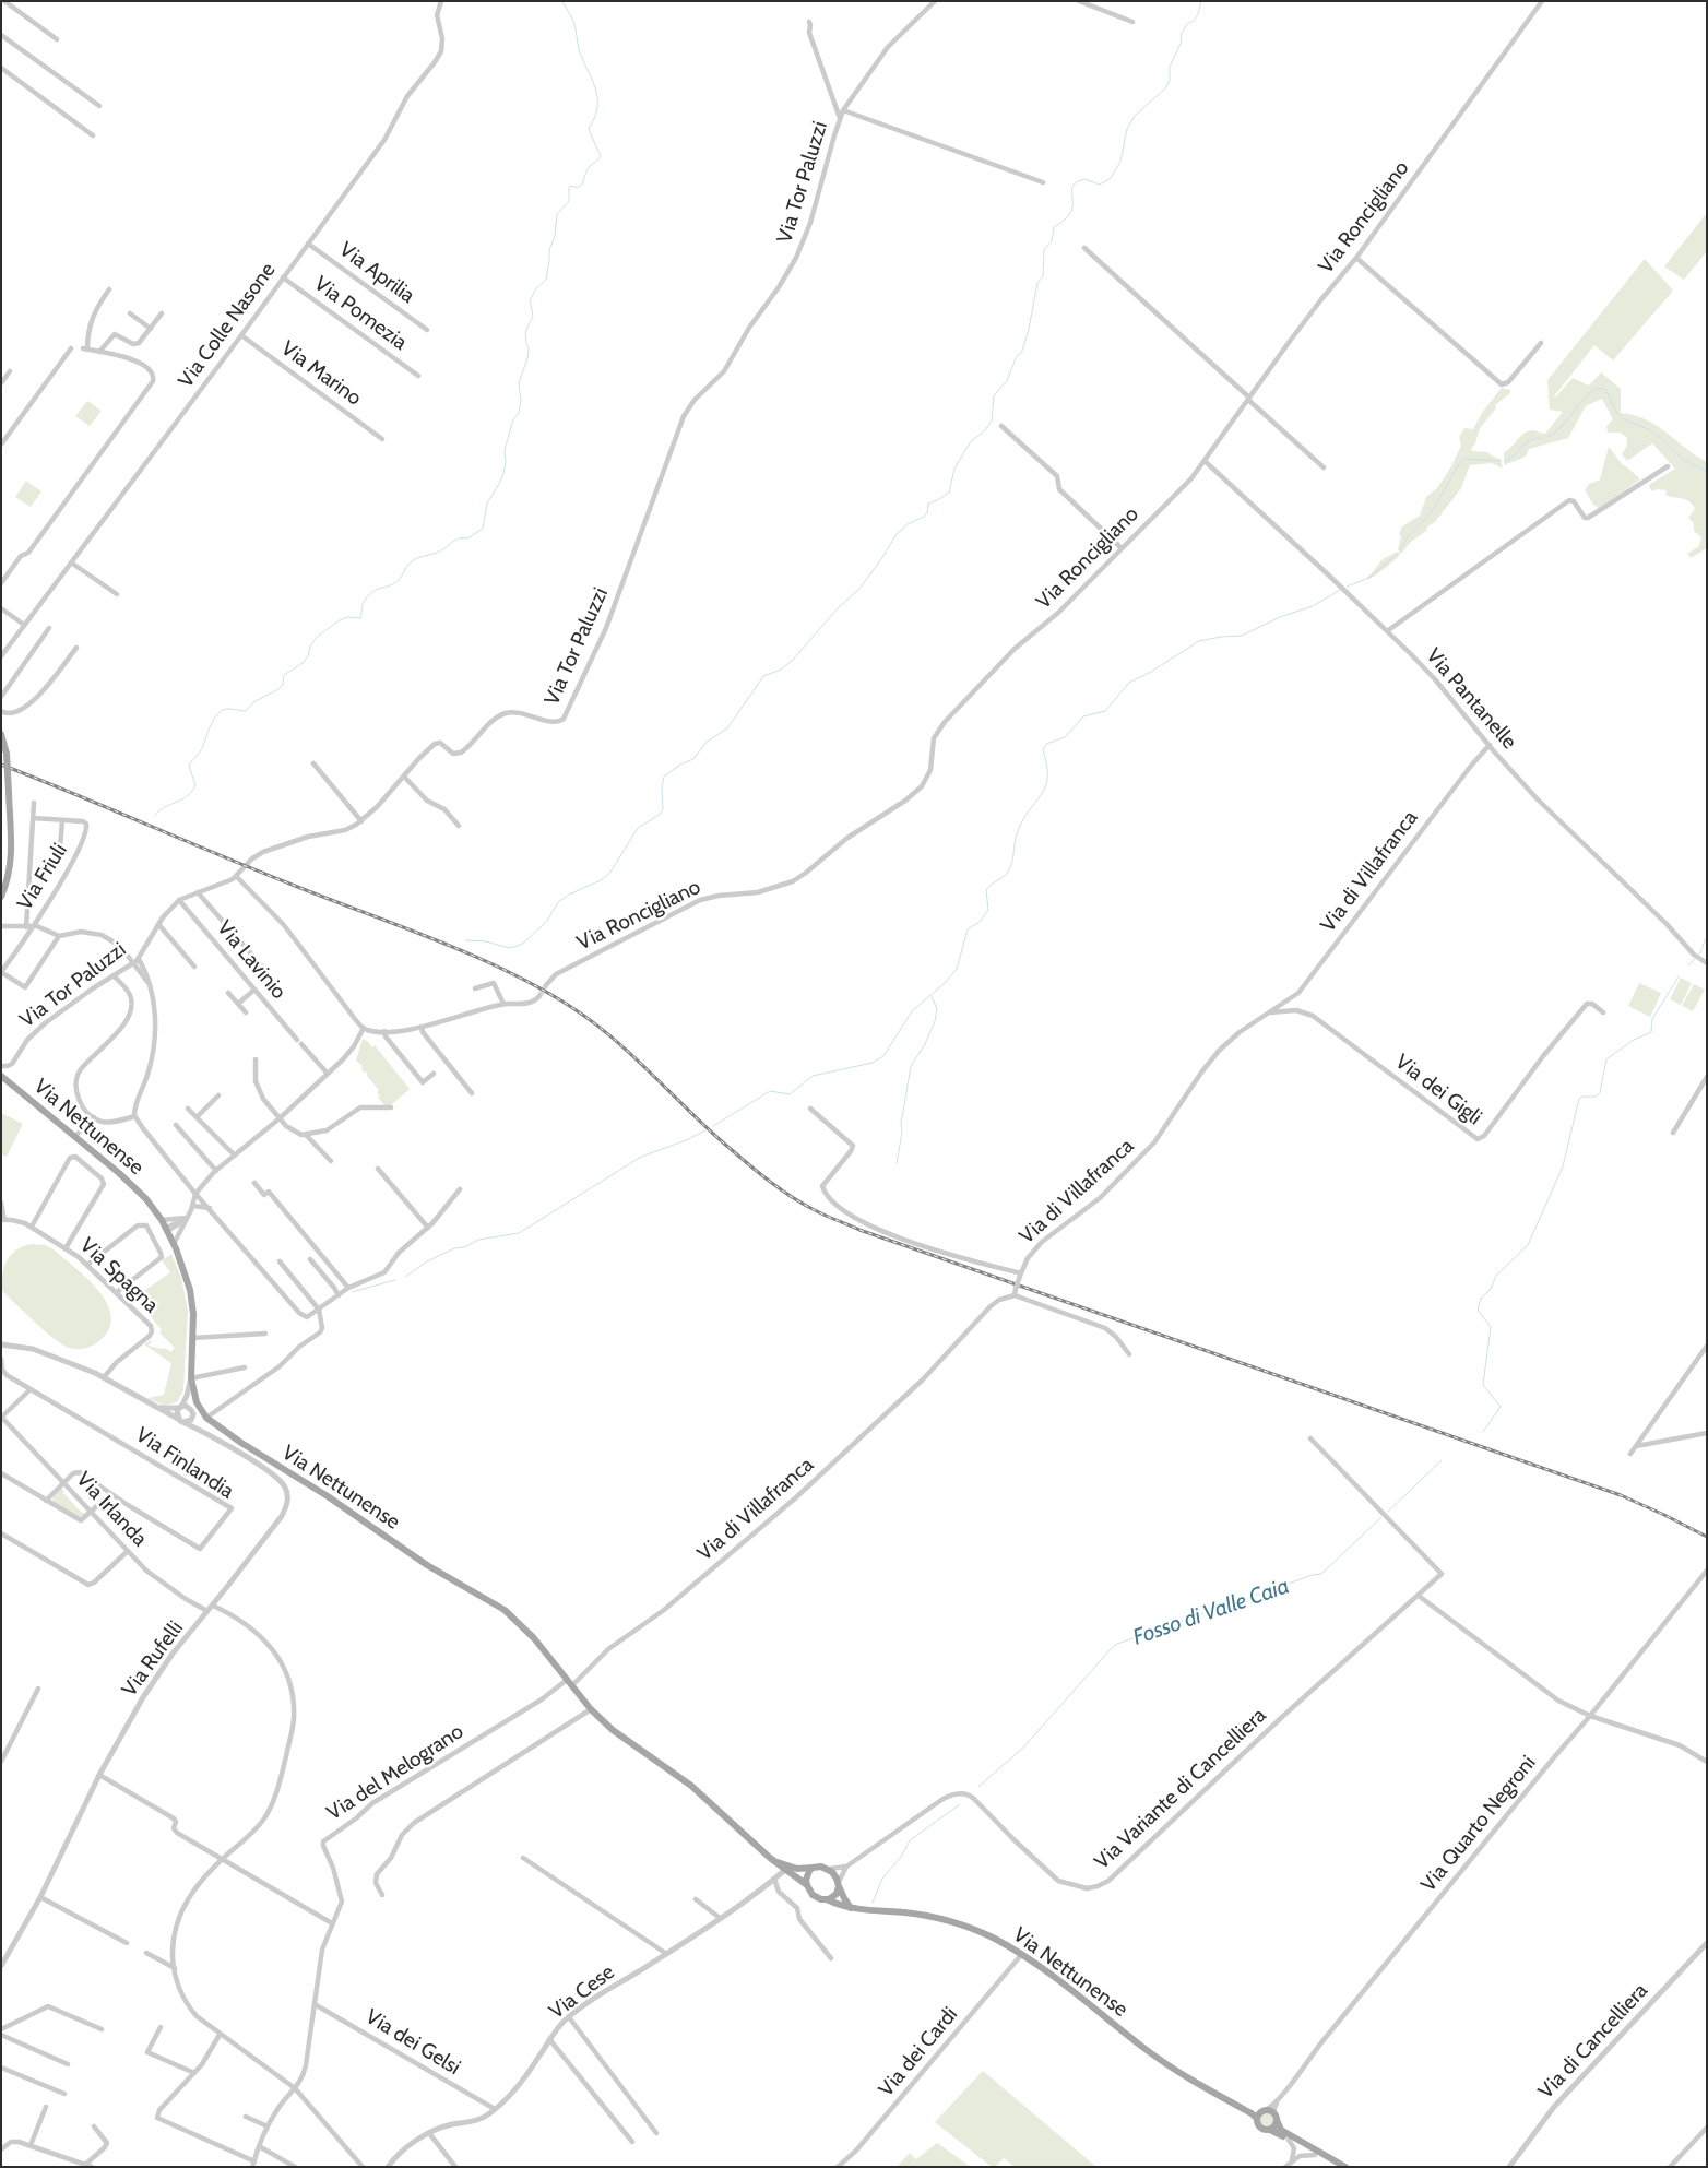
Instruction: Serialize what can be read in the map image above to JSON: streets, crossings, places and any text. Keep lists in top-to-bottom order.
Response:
{
  "streets": {
    "main road": ["Via Nettunense"],
    "street": [
      "Via Tor Paluzzi",
      "Via Roncigliano",
      "Via Aprilia",
      "Via Pomezia",
      "Via Colle Nasone",
      "Via Marino",
      "Via Pantanelle",
      "Via di Villafranca",
      "Via Friuli",
      "Via Lavinio",
      "Via dei Gigli",
      "Via Spagna",
      "Via Finlandia",
      "Via Irlanda",
      "Via Rufelli",
      "Via del Melograno",
      "Via Variante di Cancelliera",
      "Via Quarto Negroni",
      "Via Cese",
      "Via di Cancelliera",
      "Via dei Gelsi",
      "Via dei Cardi"
    ]
  },
  "crossings": [
    ["Via Tor Paluzzi", "Via Lavinio"],
    ["Via Roncigliano", "Via Pantanelle"],
    ["Via Aprilia", "Via Colle Nasone"],
    ["Via Pomezia", "Via Colle Nasone"],
    ["Via Colle Nasone", "Via Marino"],
    ["Via Pantanelle", "Via di Villafranca"],
    ["Via di Villafranca", "Via dei Gigli"],
    ["Via di Villafranca", "Via Nettunense"],
    ["Via di Villafranca", "Via del Melograno"],
    ["Via Nettunense", "Via del Melograno"],
    ["Via Nettunense", "Via Variante di Cancelliera"],
    ["Via Nettunense", "Via Quarto Negroni"],
    ["Via Nettunense", "Via Cese"],
    ["Via Nettunense", "Via dei Cardi"],
    ["Via Spagna", "Via Rufelli"],
    ["Via Finlandia", "Via Irlanda"],
    ["Via Irlanda", "Via Rufelli"],
    ["Via del Melograno", "Via dei Gelsi"],
    ["Via Cese", "Via dei Gelsi"]
  ],
  "water": ["Fosso di Valle Caia"]
}
